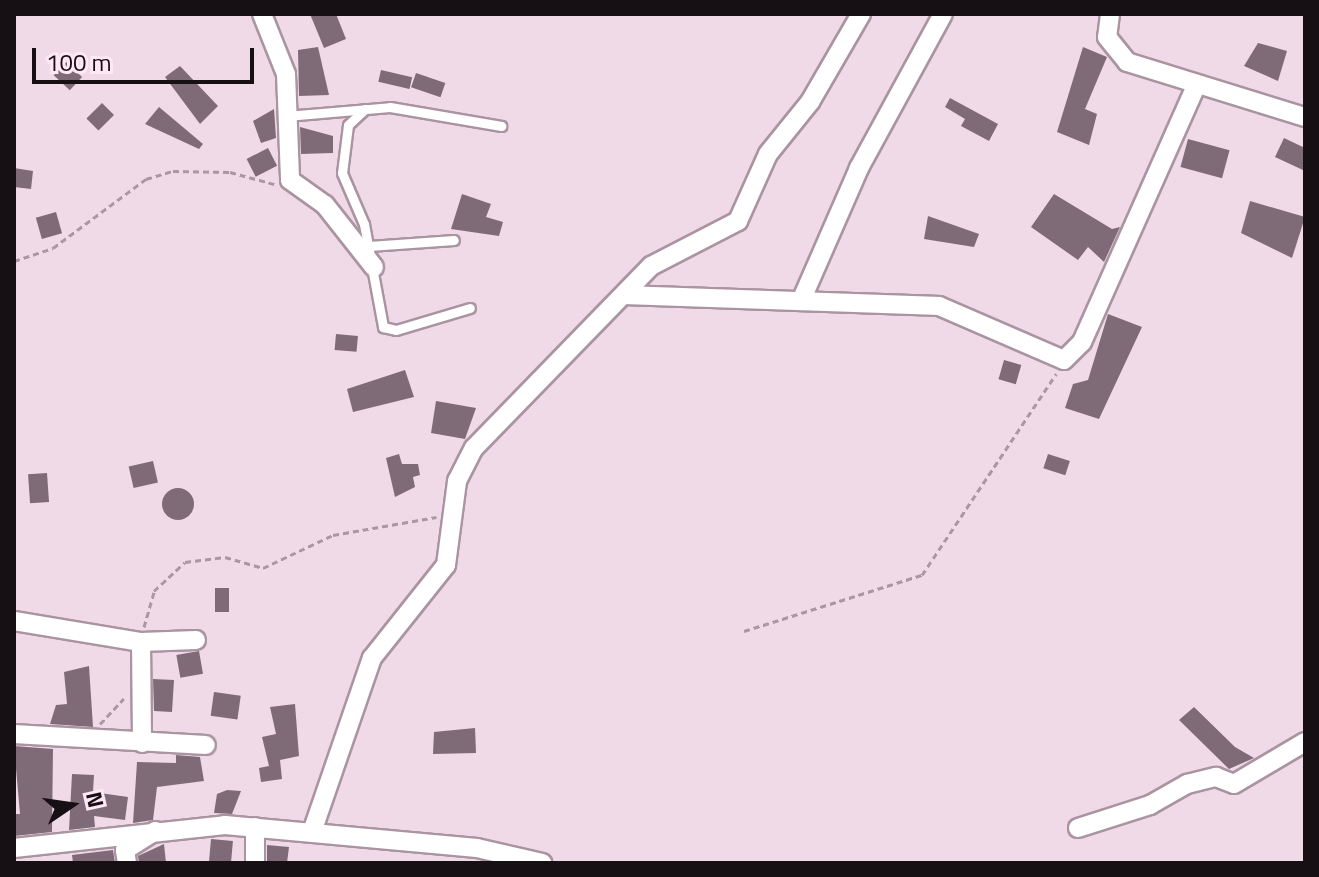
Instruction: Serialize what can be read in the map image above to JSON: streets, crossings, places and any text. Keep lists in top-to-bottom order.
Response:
{
  "scale_bar": "100 m",
  "north": "right"
}
